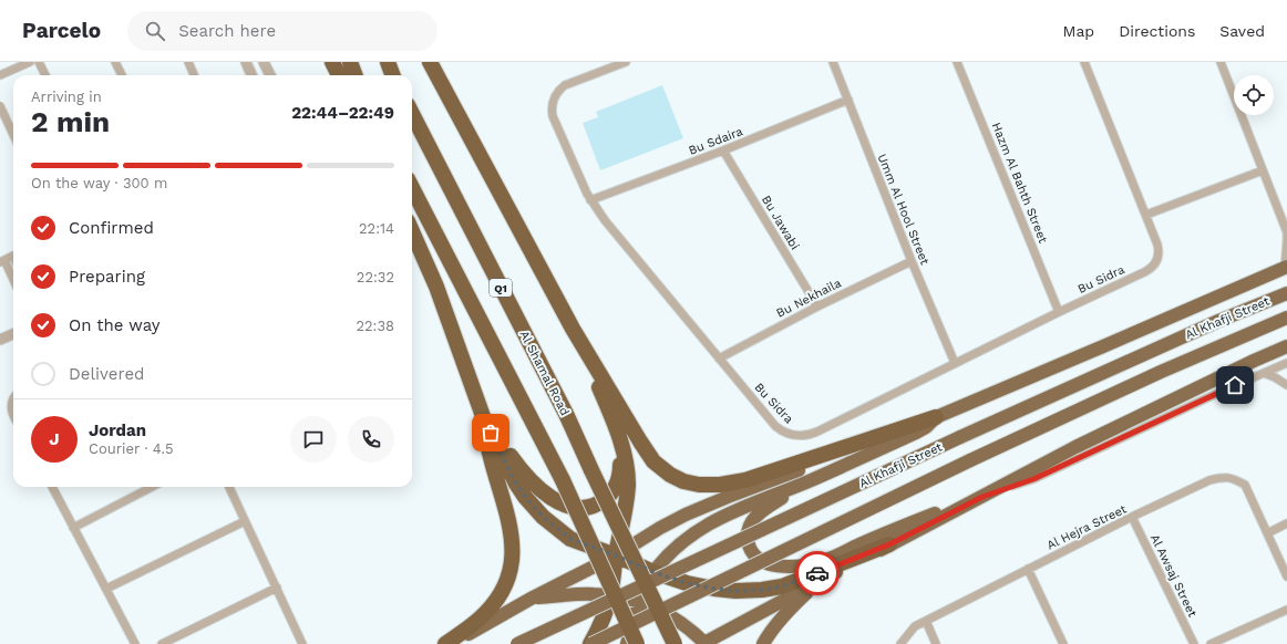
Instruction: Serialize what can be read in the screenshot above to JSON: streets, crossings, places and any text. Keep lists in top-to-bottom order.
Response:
{
  "streets": {
    "highway": ["Q1", "Al Khafji Street", "Al Shamal Road"],
    "street": [
      "Bu Sdaira",
      "Hazm Al Bahth Street",
      "Umm Al Hool Street",
      "Bu Jawabi",
      "Bu Sidra",
      "Bu Nekhaila",
      "Al Hejra Street",
      "Al Awsaj Street"
    ]
  },
  "crossings": [
    ["Bu Sdaira", "Umm Al Hool Street"],
    ["Bu Sdaira", "Bu Jawabi"],
    ["Bu Sdaira", "Bu Sidra"],
    ["Hazm Al Bahth Street", "Bu Sidra"],
    ["Umm Al Hool Street", "Bu Sidra"],
    ["Umm Al Hool Street", "Bu Nekhaila"],
    ["Bu Jawabi", "Bu Nekhaila"],
    ["Bu Sidra", "Bu Nekhaila"],
    ["Al Hejra Street", "Al Awsaj Street"]
  ],
  "page": {
    "header": "Parcelo",
    "search": "Search here",
    "nav": ["Map", "Directions", "Saved"],
    "heading": ["2 min", "Arriving in", "22:44–22:49"],
    "panel": ["Jordan", "Courier · 4.5"],
    "bar": "On the way · 300 m",
    "list": [
      ["Confirmed", "22:14"],
      ["Preparing", "22:32"],
      ["On the way", "22:38"],
      "Delivered"
    ],
    "round": "J"
  }
}
